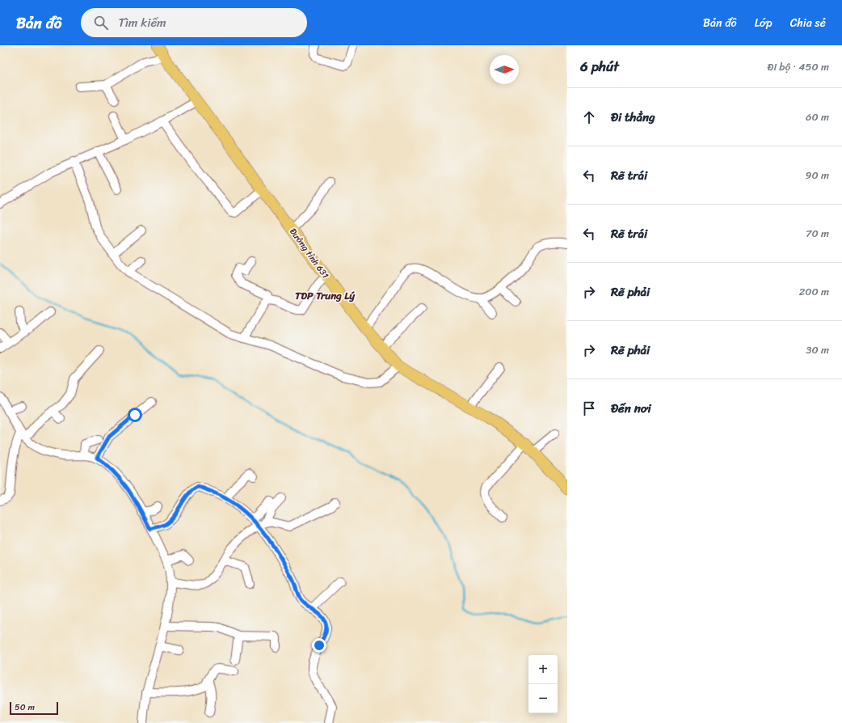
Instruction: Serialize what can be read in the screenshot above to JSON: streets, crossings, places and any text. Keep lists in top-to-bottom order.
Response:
{
  "streets": {
    "main road": ["Đường tỉnh 631"]
  },
  "districts": ["TDP Trung Lý"],
  "scale_bar": "50 m",
  "north": "right",
  "page": {
    "header": "Bản đồ",
    "search": "Tìm kiếm",
    "nav": ["Bản đồ", "Lớp", "Chia sẻ"],
    "heading": ["6 phút", "Đi bộ · 450 m"],
    "list": [
      ["Đi thẳng", "60 m"],
      ["Rẽ trái", "90 m"],
      ["Rẽ trái", "70 m"],
      ["Rẽ phải", "200 m"],
      ["Rẽ phải", "30 m"],
      "Đến nơi"
    ],
    "map_buttons": ["+", "−"],
    "scale": "50 m"
  }
}
